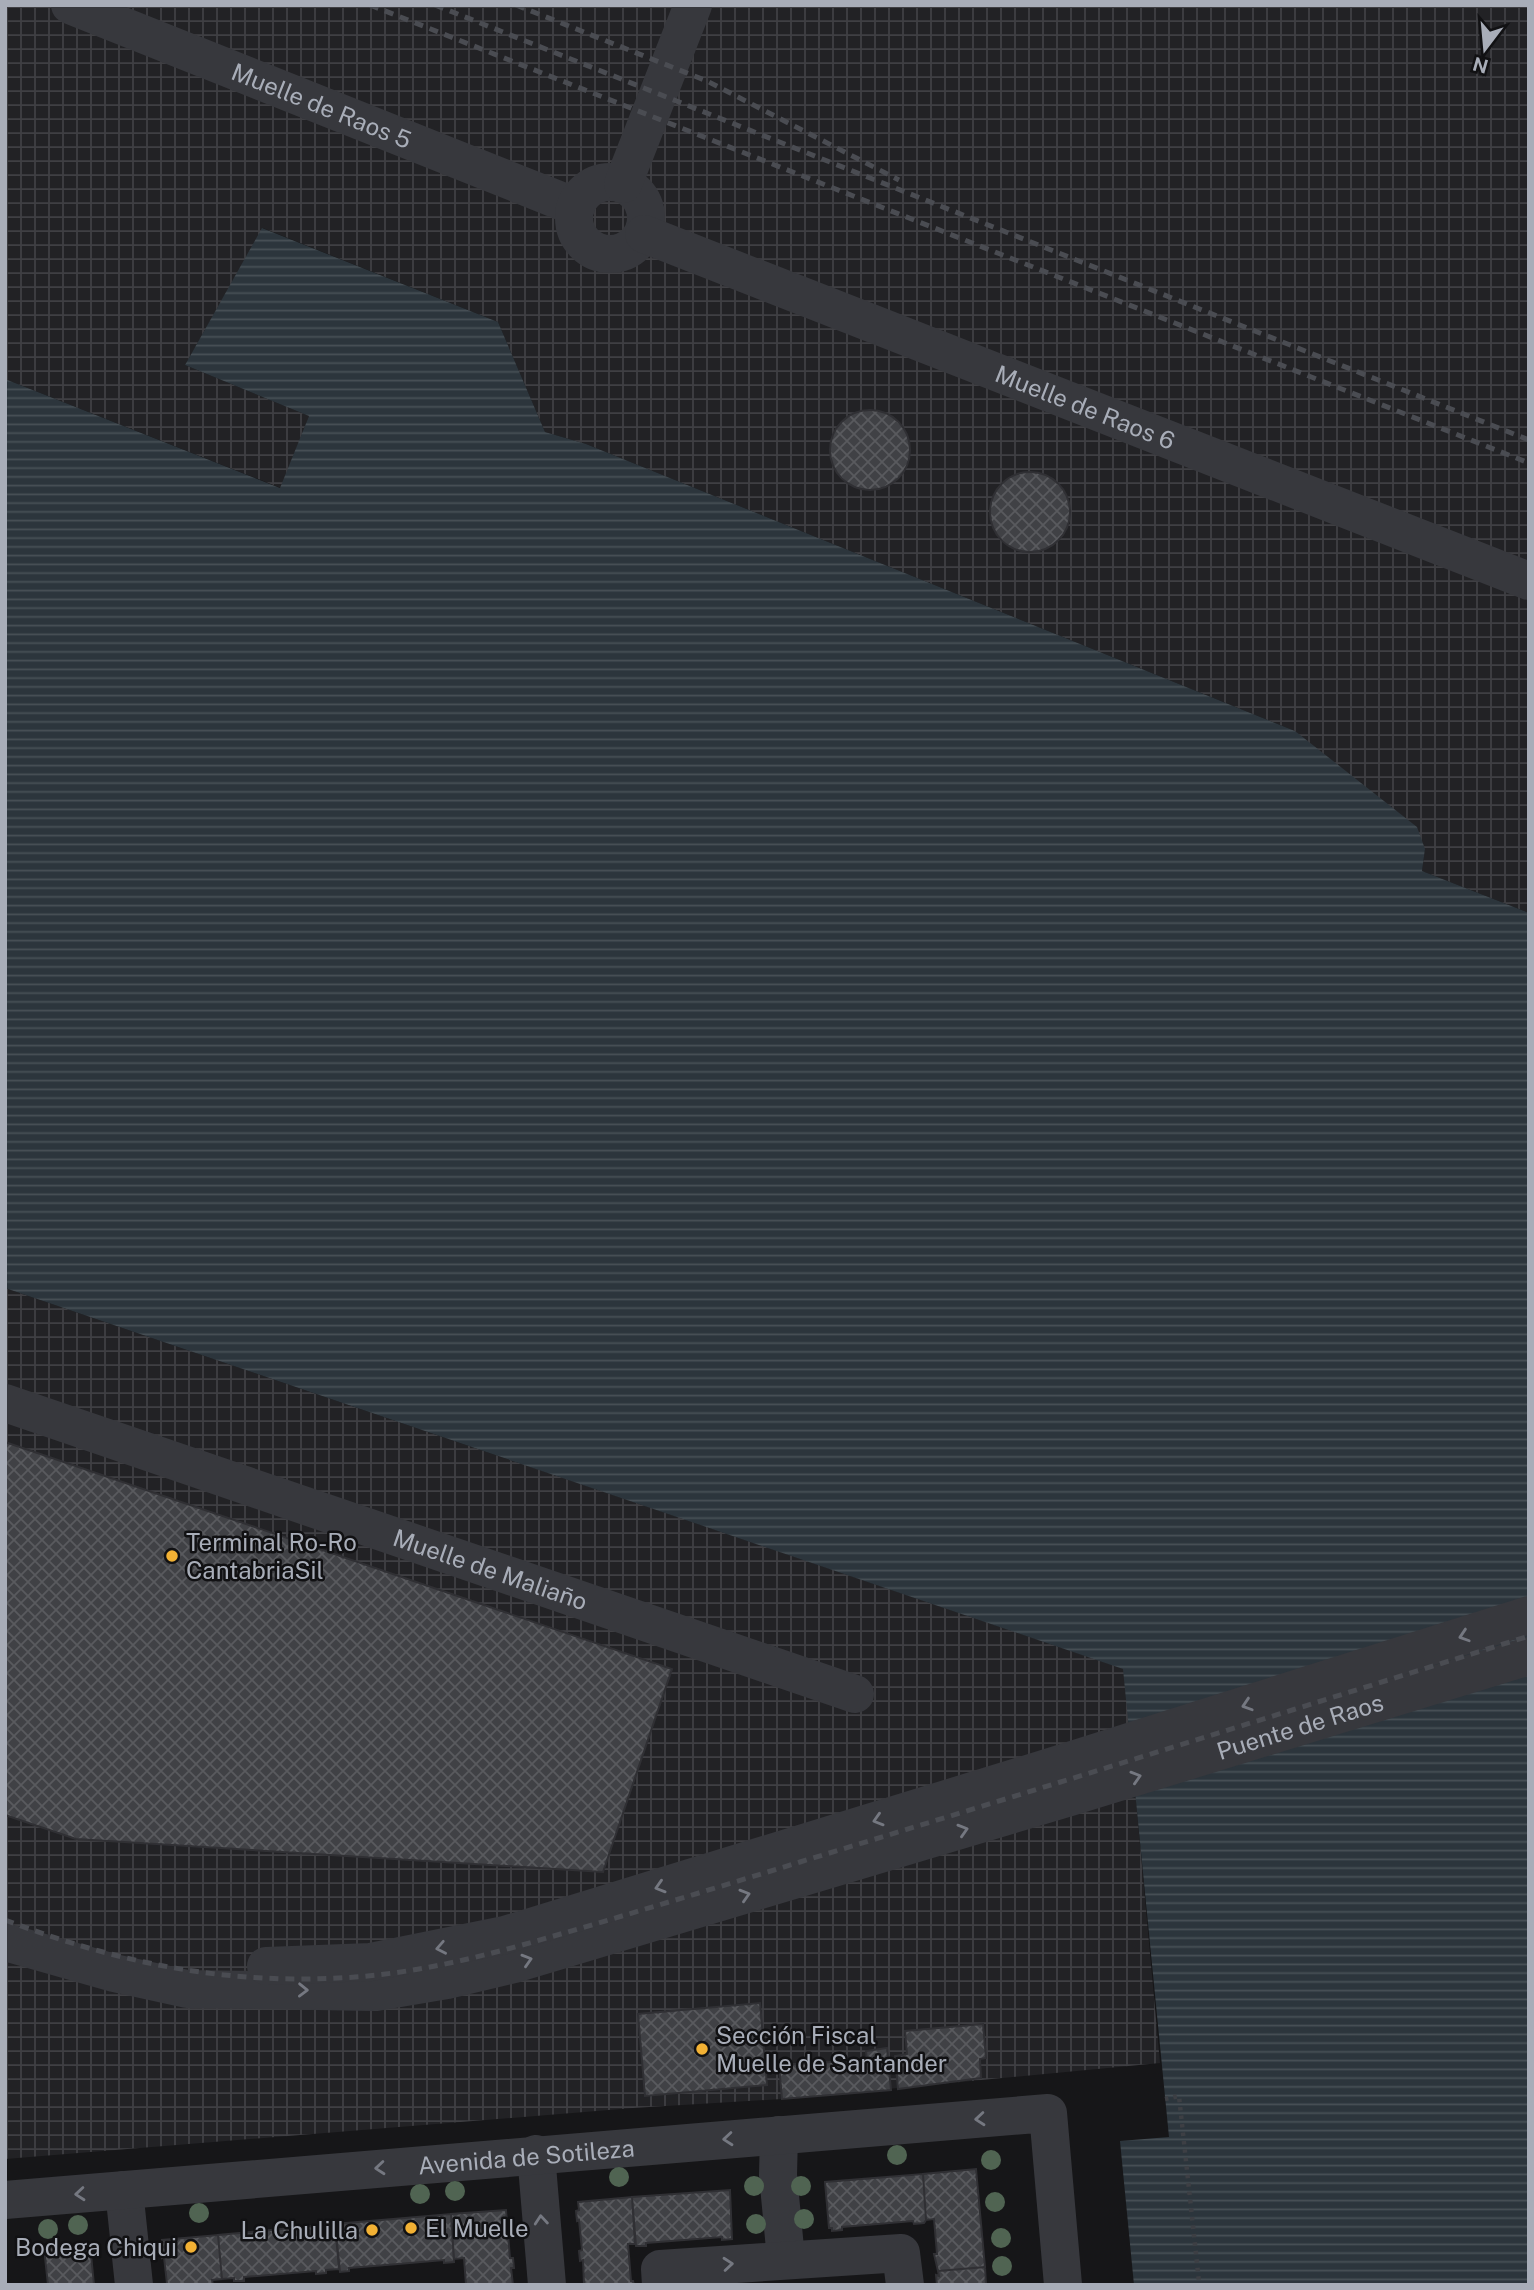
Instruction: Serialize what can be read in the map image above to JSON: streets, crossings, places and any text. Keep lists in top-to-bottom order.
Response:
{
  "streets": {
    "street": [
      "Muelle de Raos 5",
      "Muelle de Raos 6",
      "Muelle de Maliaño",
      "Puente de Raos",
      "Avenida de Sotileza"
    ]
  },
  "crossings": [
    ["Muelle de Raos 5", "Muelle de Raos 6"]
  ],
  "places": [
    "Terminal Ro-Ro CantabriaSil",
    "Sección Fiscal Muelle de Santander",
    "El Muelle",
    "La Chulilla",
    "Bodega Chiqui"
  ],
  "north": "bottom"
}
